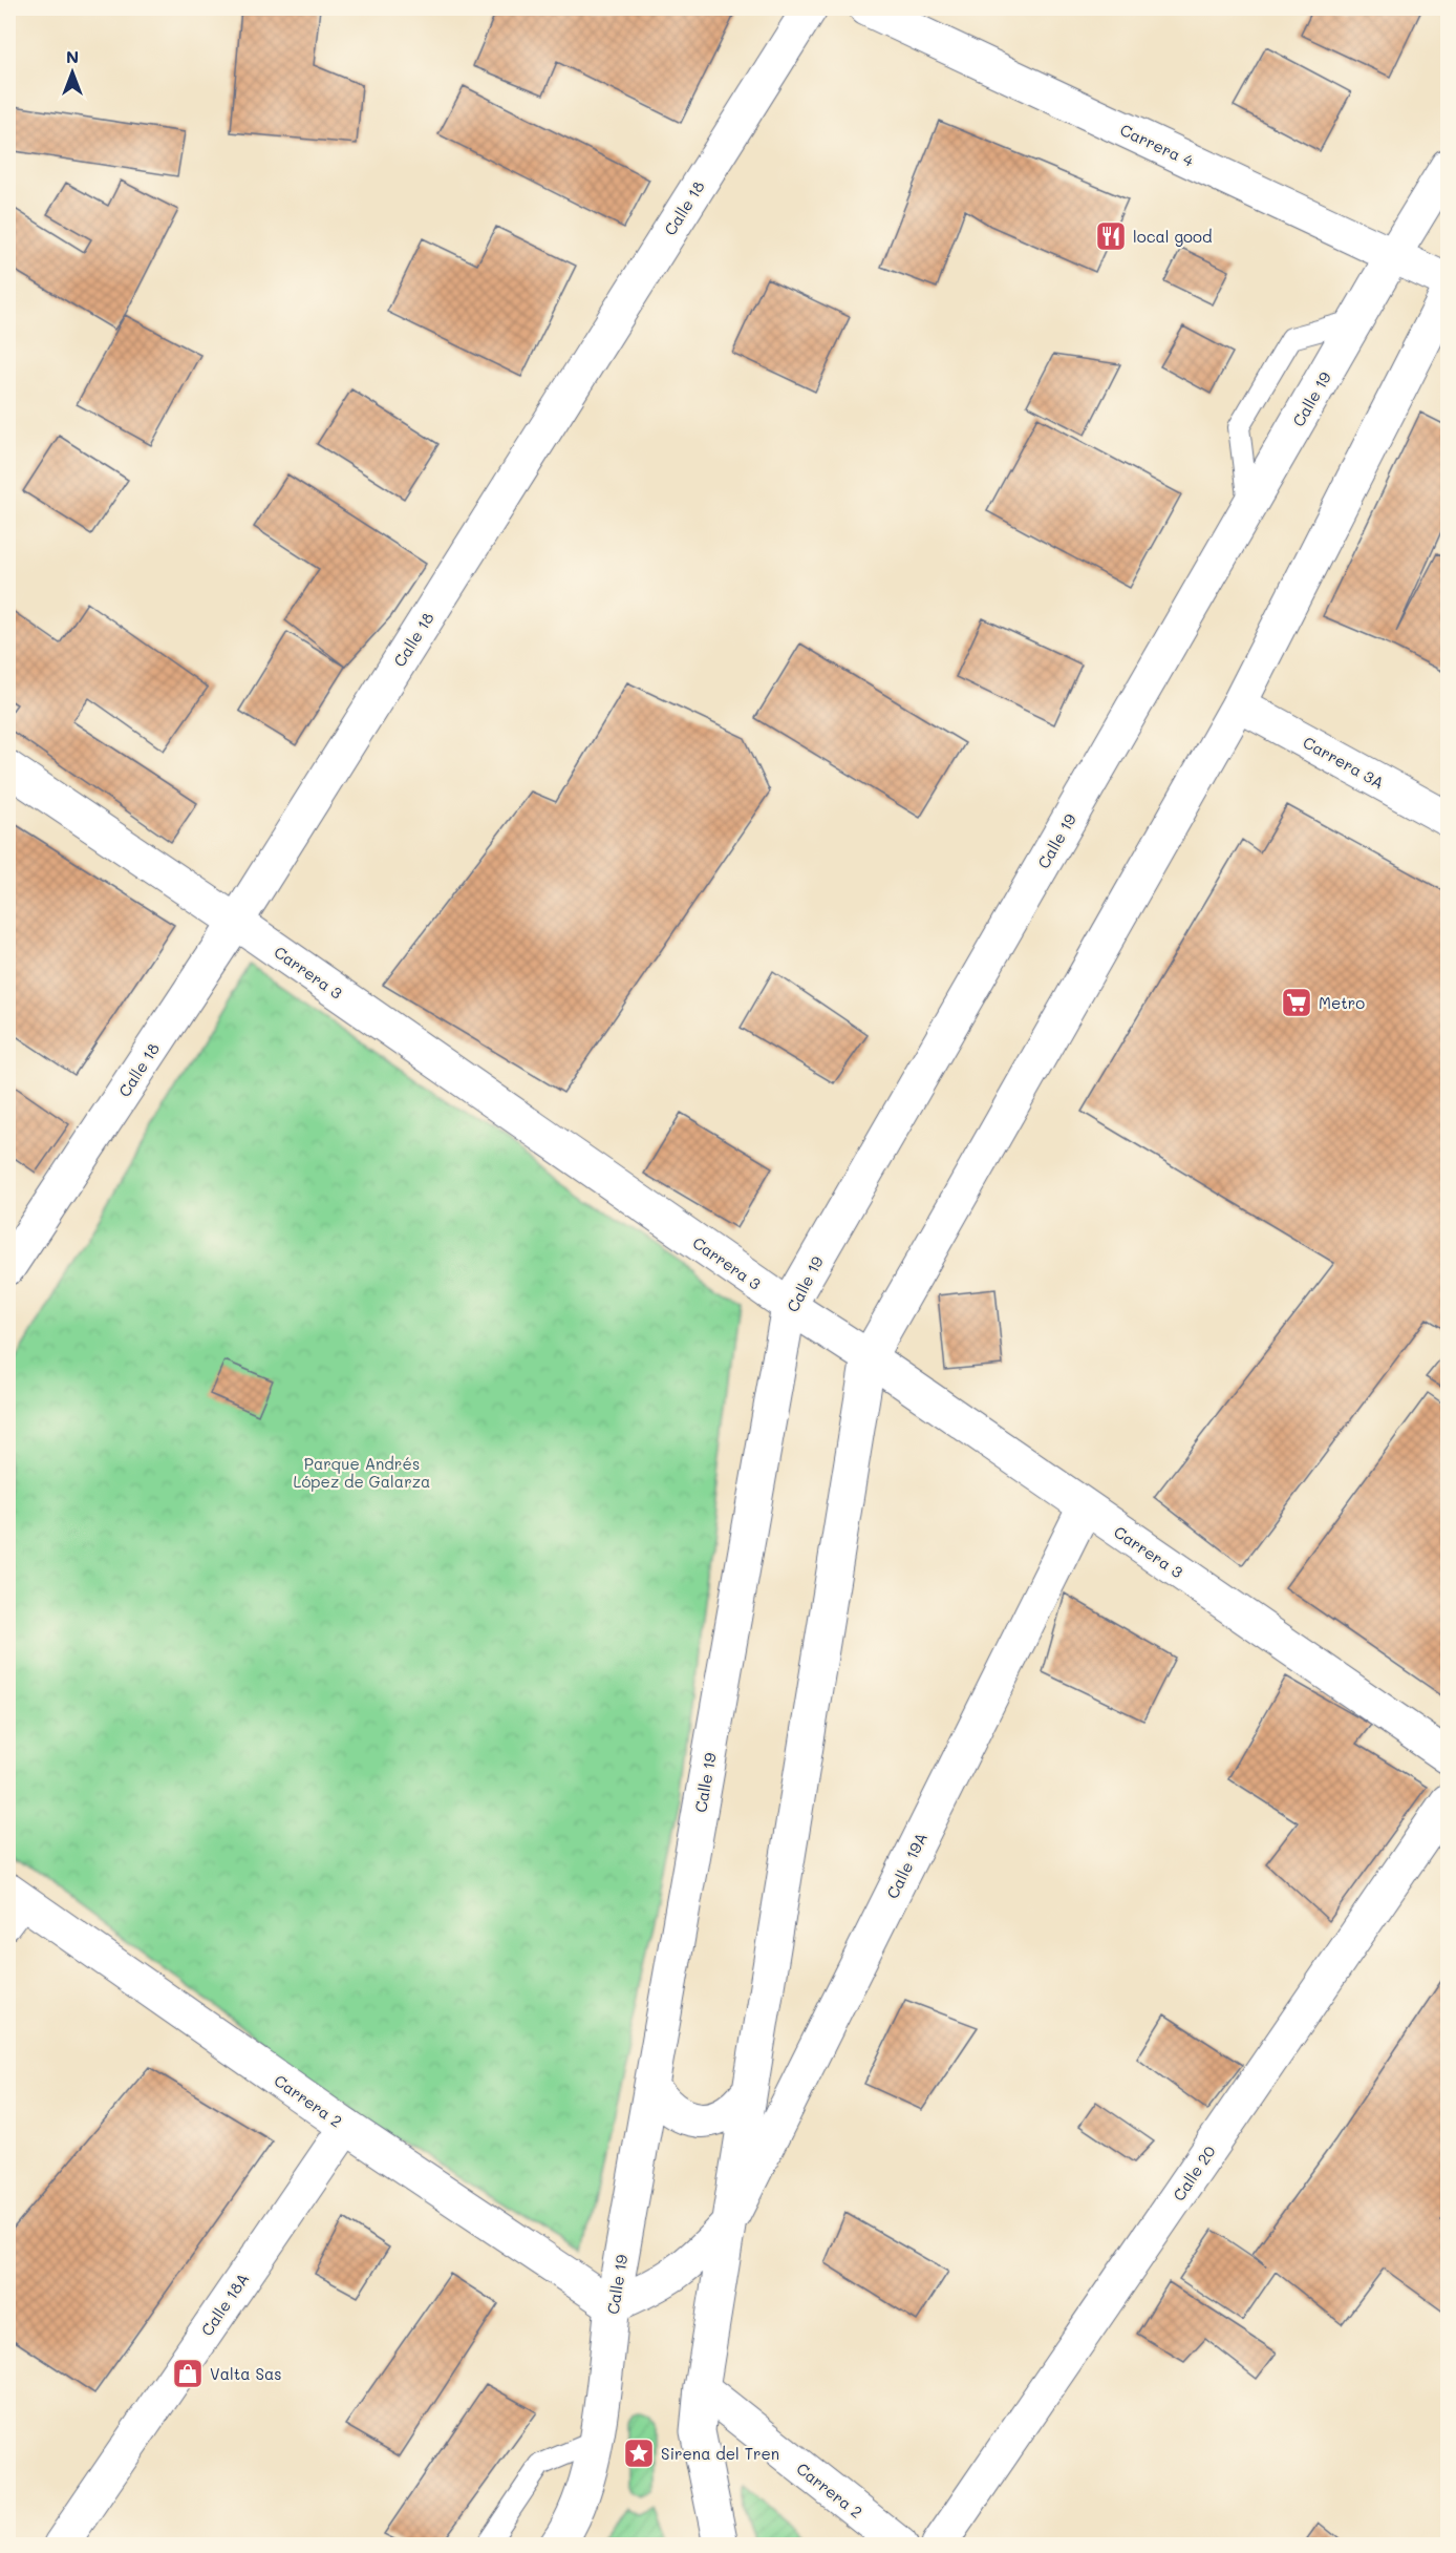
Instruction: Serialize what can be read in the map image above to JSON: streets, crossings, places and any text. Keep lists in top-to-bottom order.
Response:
{
  "streets": {
    "street": [
      "Carrera 4",
      "Calle 18",
      "Calle 19",
      "Carrera 3A",
      "Carrera 3",
      "Calle 19A",
      "Carrera 2",
      "Calle 20",
      "Calle 18A"
    ]
  },
  "crossings": [
    ["Carrera 4", "Calle 19"],
    ["Calle 18", "Carrera 3"],
    ["Calle 19", "Carrera 3"],
    ["Calle 19", "Carrera 2"],
    ["Carrera 3", "Calle 19A"],
    ["Carrera 2", "Calle 18A"]
  ],
  "parks": ["Parque Andrés López de Galarza"],
  "places": {
    "restaurant": ["local good"],
    "supermarket": ["Metro"],
    "shop": ["Valta Sas"],
    "place": ["Sirena del Tren"]
  },
  "north": "top"
}
